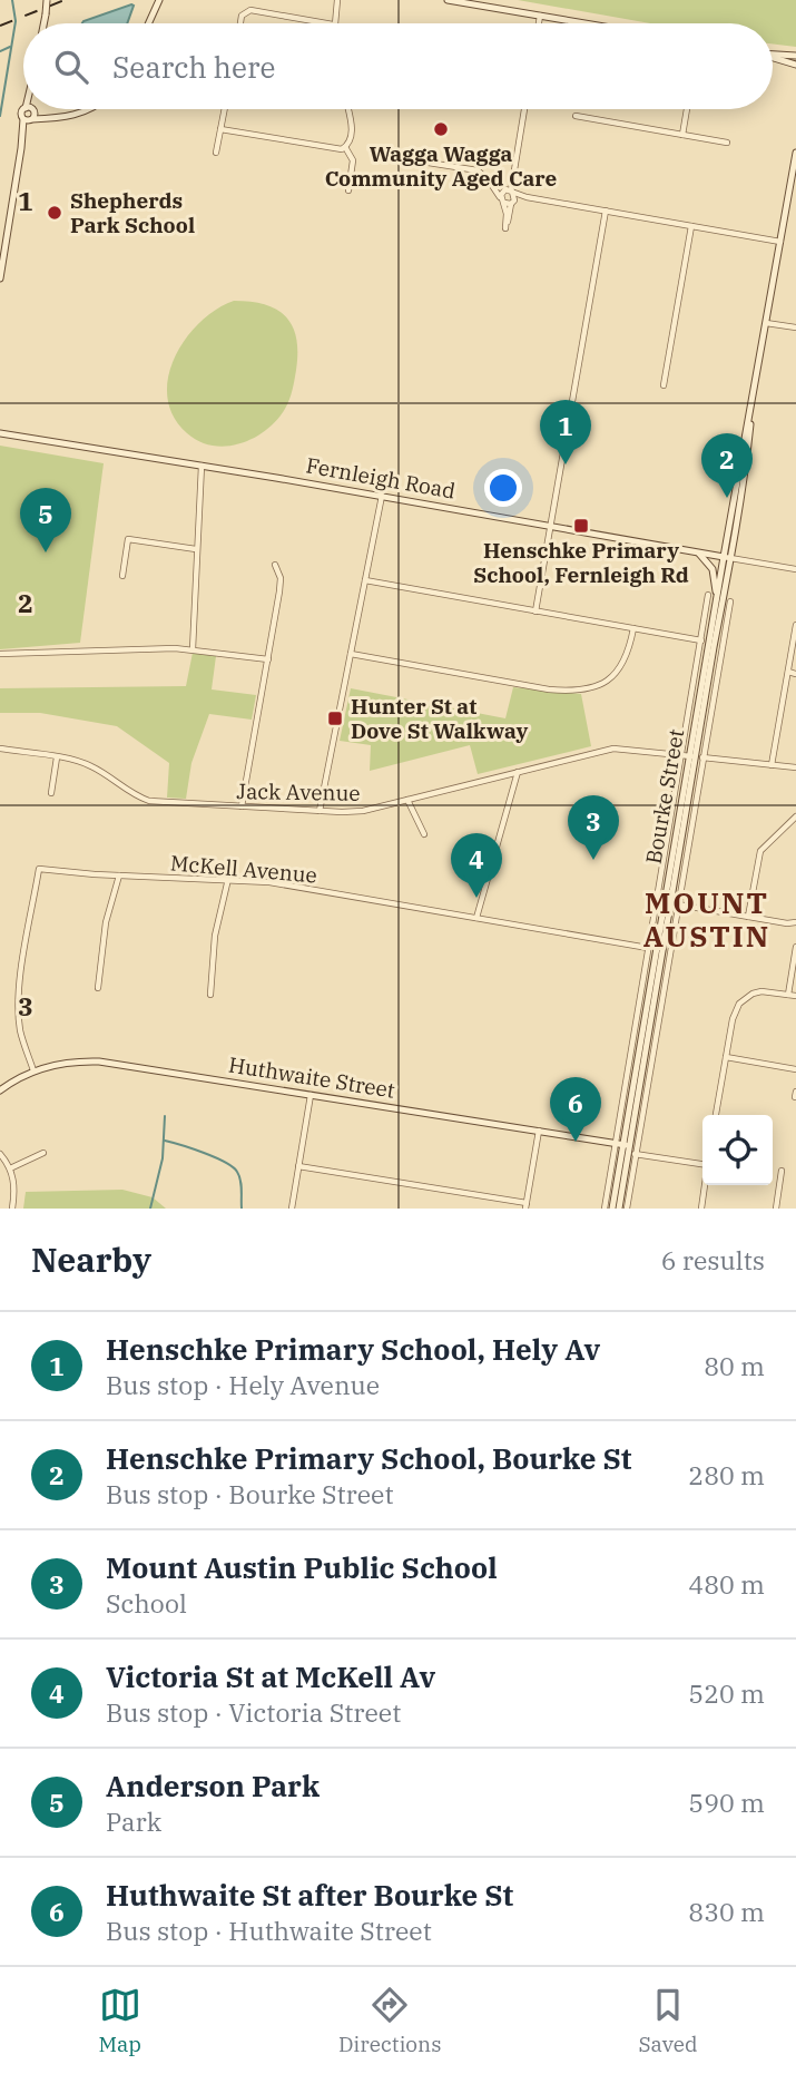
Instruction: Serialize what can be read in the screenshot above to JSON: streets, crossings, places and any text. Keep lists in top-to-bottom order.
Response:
{
  "streets": {
    "street": [
      "Fernleigh Road",
      "Jack Avenue",
      "Bourke Street",
      "McKell Avenue",
      "Huthwaite Street"
    ]
  },
  "crossings": [
    ["Fernleigh Road", "Bourke Street"],
    ["Jack Avenue", "Bourke Street"],
    ["Bourke Street", "McKell Avenue"],
    ["Bourke Street", "Huthwaite Street"],
    ["McKell Avenue", "Huthwaite Street"]
  ],
  "districts": ["MOUNT AUSTIN"],
  "places": {
    "other": ["Wagga Wagga Community Aged Care", "Shepherds Park School"],
    "transit": ["Henschke Primary School, Fernleigh Rd", "Hunter St at Dove St Walkway"]
  },
  "page": {
    "search": "Search here",
    "pins": [
      "1",
      "2",
      "5",
      "3",
      "4",
      "6"
    ],
    "heading": ["Nearby", "6 results"],
    "list": [
      {
        "mark": "1",
        "name": "Henschke Primary School, Hely Av",
        "note": "Bus stop · Hely Avenue",
        "value": "80 m"
      },
      {
        "mark": "2",
        "name": "Henschke Primary School, Bourke St",
        "note": "Bus stop · Bourke Street",
        "value": "280 m"
      },
      {
        "mark": "3",
        "name": "Mount Austin Public School",
        "note": "School",
        "value": "480 m"
      },
      {
        "mark": "4",
        "name": "Victoria St at McKell Av",
        "note": "Bus stop · Victoria Street",
        "value": "520 m"
      },
      {
        "mark": "5",
        "name": "Anderson Park",
        "note": "Park",
        "value": "590 m"
      },
      {
        "mark": "6",
        "name": "Huthwaite St after Bourke St",
        "note": "Bus stop · Huthwaite Street",
        "value": "830 m"
      }
    ],
    "nav": ["Map", "Directions", "Saved"]
  },
  "grid": {
    "rows": ["1", "2", "3"]
  }
}
